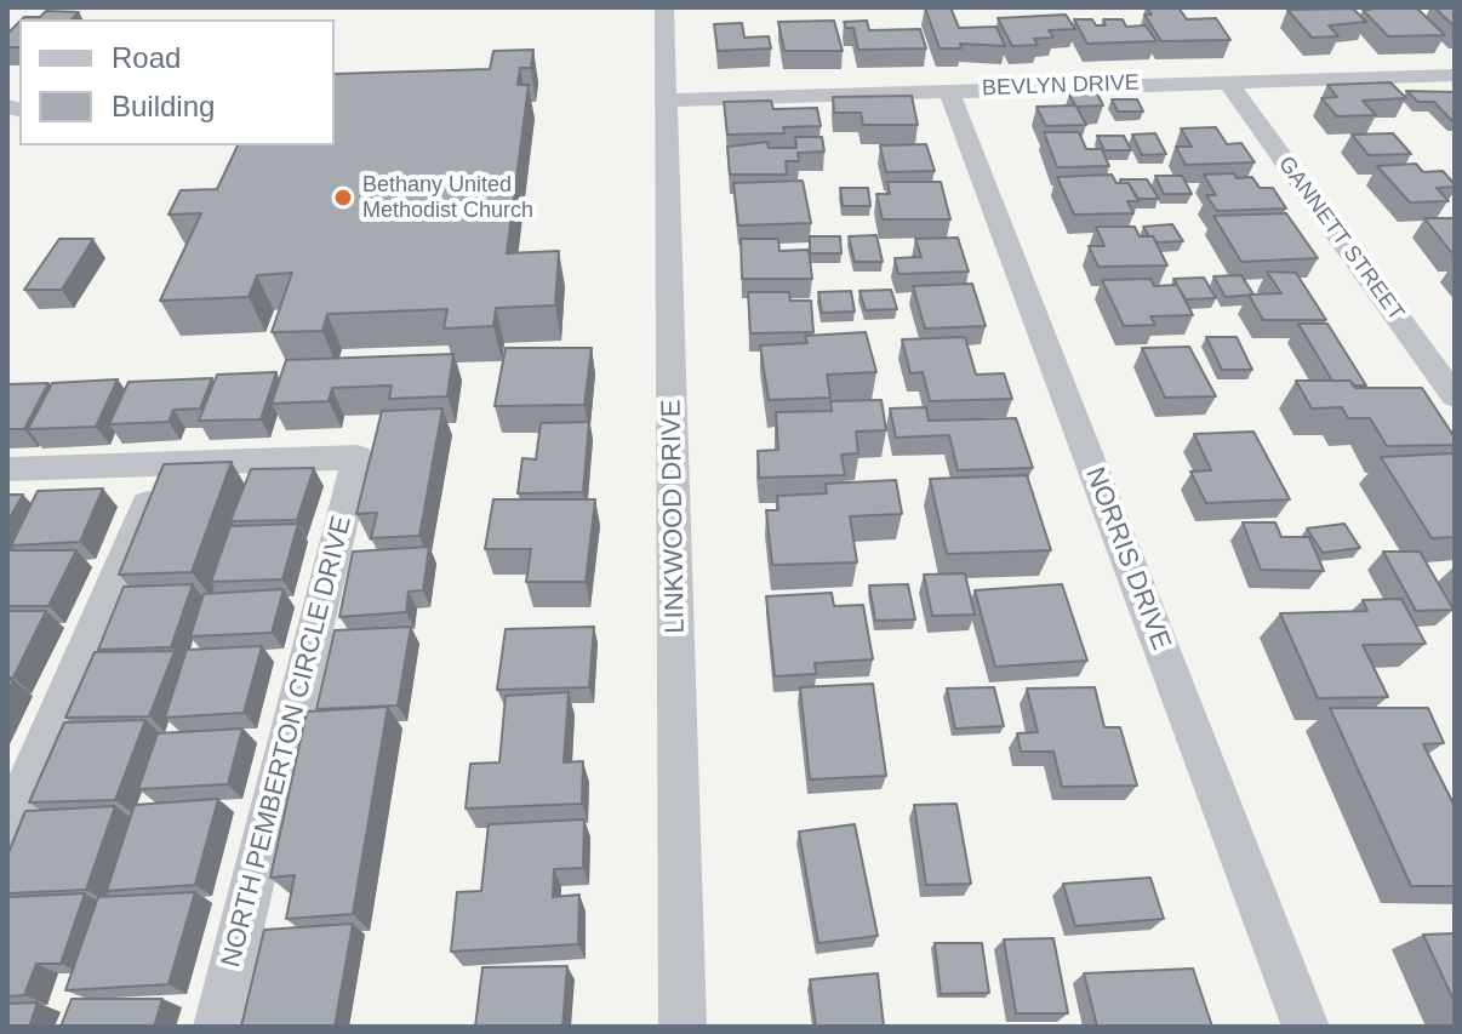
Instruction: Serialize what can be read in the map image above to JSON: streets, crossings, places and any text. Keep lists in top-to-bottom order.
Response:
{
  "streets": {
    "street": [
      "BEVLYN DRIVE",
      "GANNETT STREET",
      "LINKWOOD DRIVE",
      "NORRIS DRIVE",
      "NORTH PEMBERTON CIRCLE DRIVE"
    ]
  },
  "crossings": [
    ["BEVLYN DRIVE", "GANNETT STREET"],
    ["BEVLYN DRIVE", "LINKWOOD DRIVE"],
    ["BEVLYN DRIVE", "NORRIS DRIVE"]
  ],
  "places": ["Bethany United Methodist Church"],
  "legend": ["Road", "Building"]
}
